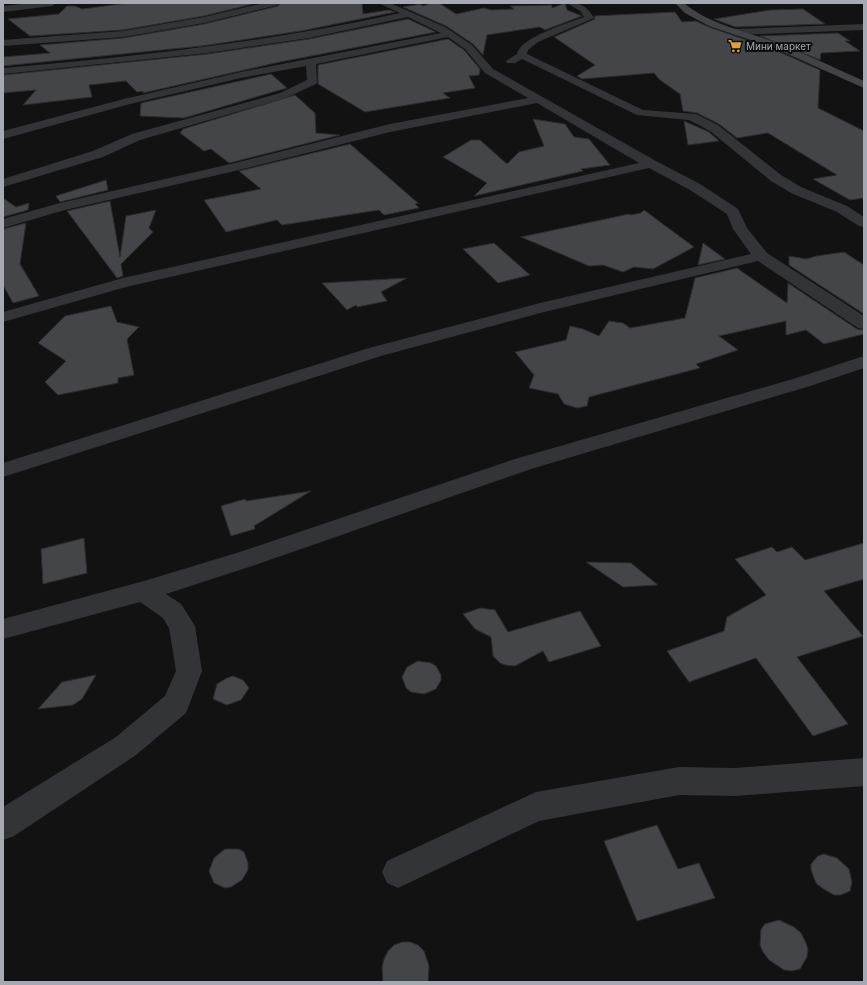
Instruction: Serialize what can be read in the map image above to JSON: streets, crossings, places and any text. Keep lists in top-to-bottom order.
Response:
{
  "places": {
    "supermarket": ["Мини маркет"]
  }
}
